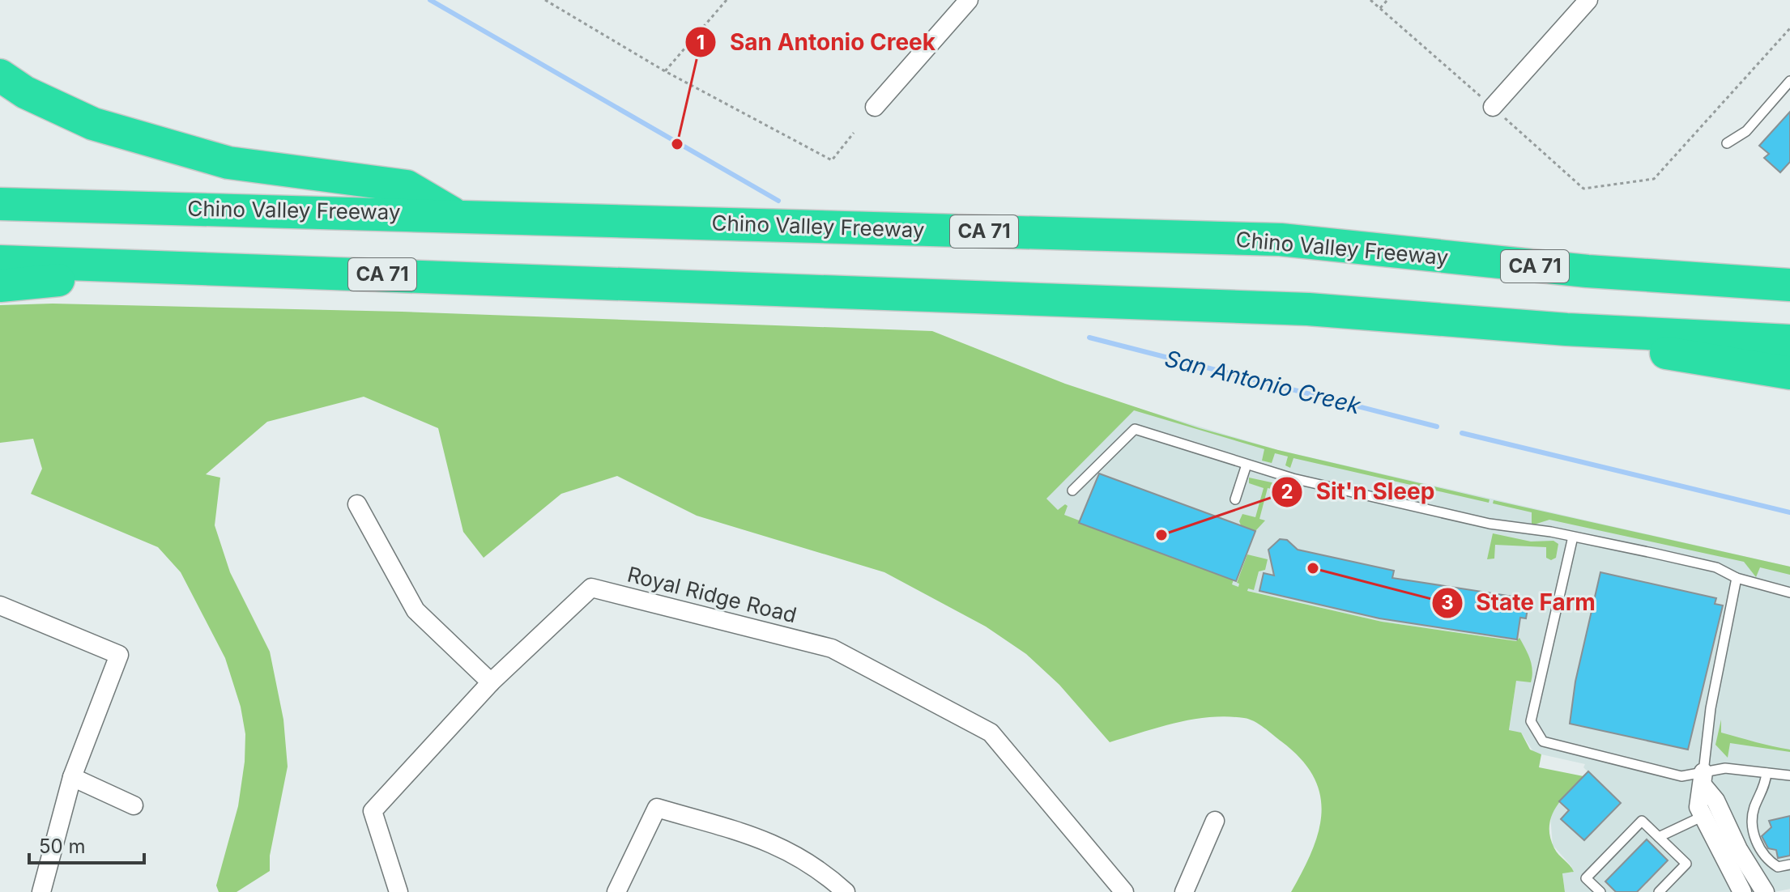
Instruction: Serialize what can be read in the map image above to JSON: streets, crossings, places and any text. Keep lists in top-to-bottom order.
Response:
{
  "streets": {
    "highway": ["Chino Valley Freeway", "CA 71"],
    "street": ["Royal Ridge Road"]
  },
  "water": ["San Antonio Creek"],
  "places": ["San Antonio Creek", "Sit'n Sleep", "State Farm"],
  "scale_bar": "50 m"
}
